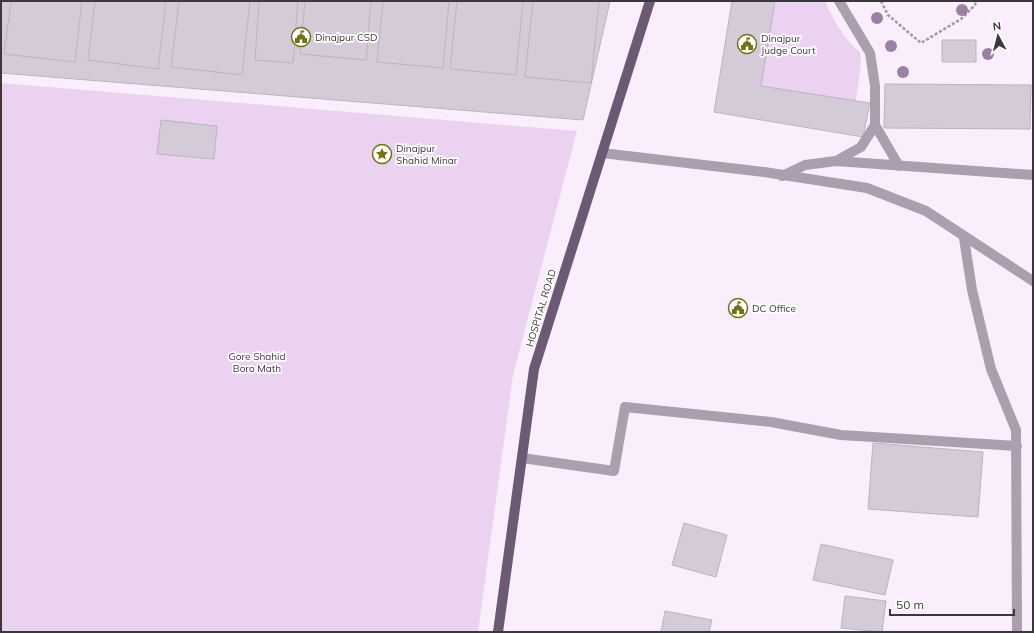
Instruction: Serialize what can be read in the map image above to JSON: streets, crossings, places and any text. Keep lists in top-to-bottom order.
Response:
{
  "streets": {
    "main road": ["HOSPITAL ROAD"]
  },
  "parks": ["Gore Shahid Boro Math"],
  "places": {
    "public building": ["Dinajpur CSD", "Dinajpur Judge Court", "DC Office"],
    "place": ["Dinajpur Shahid Minar"]
  },
  "scale_bar": "50 m",
  "north": "top"
}
